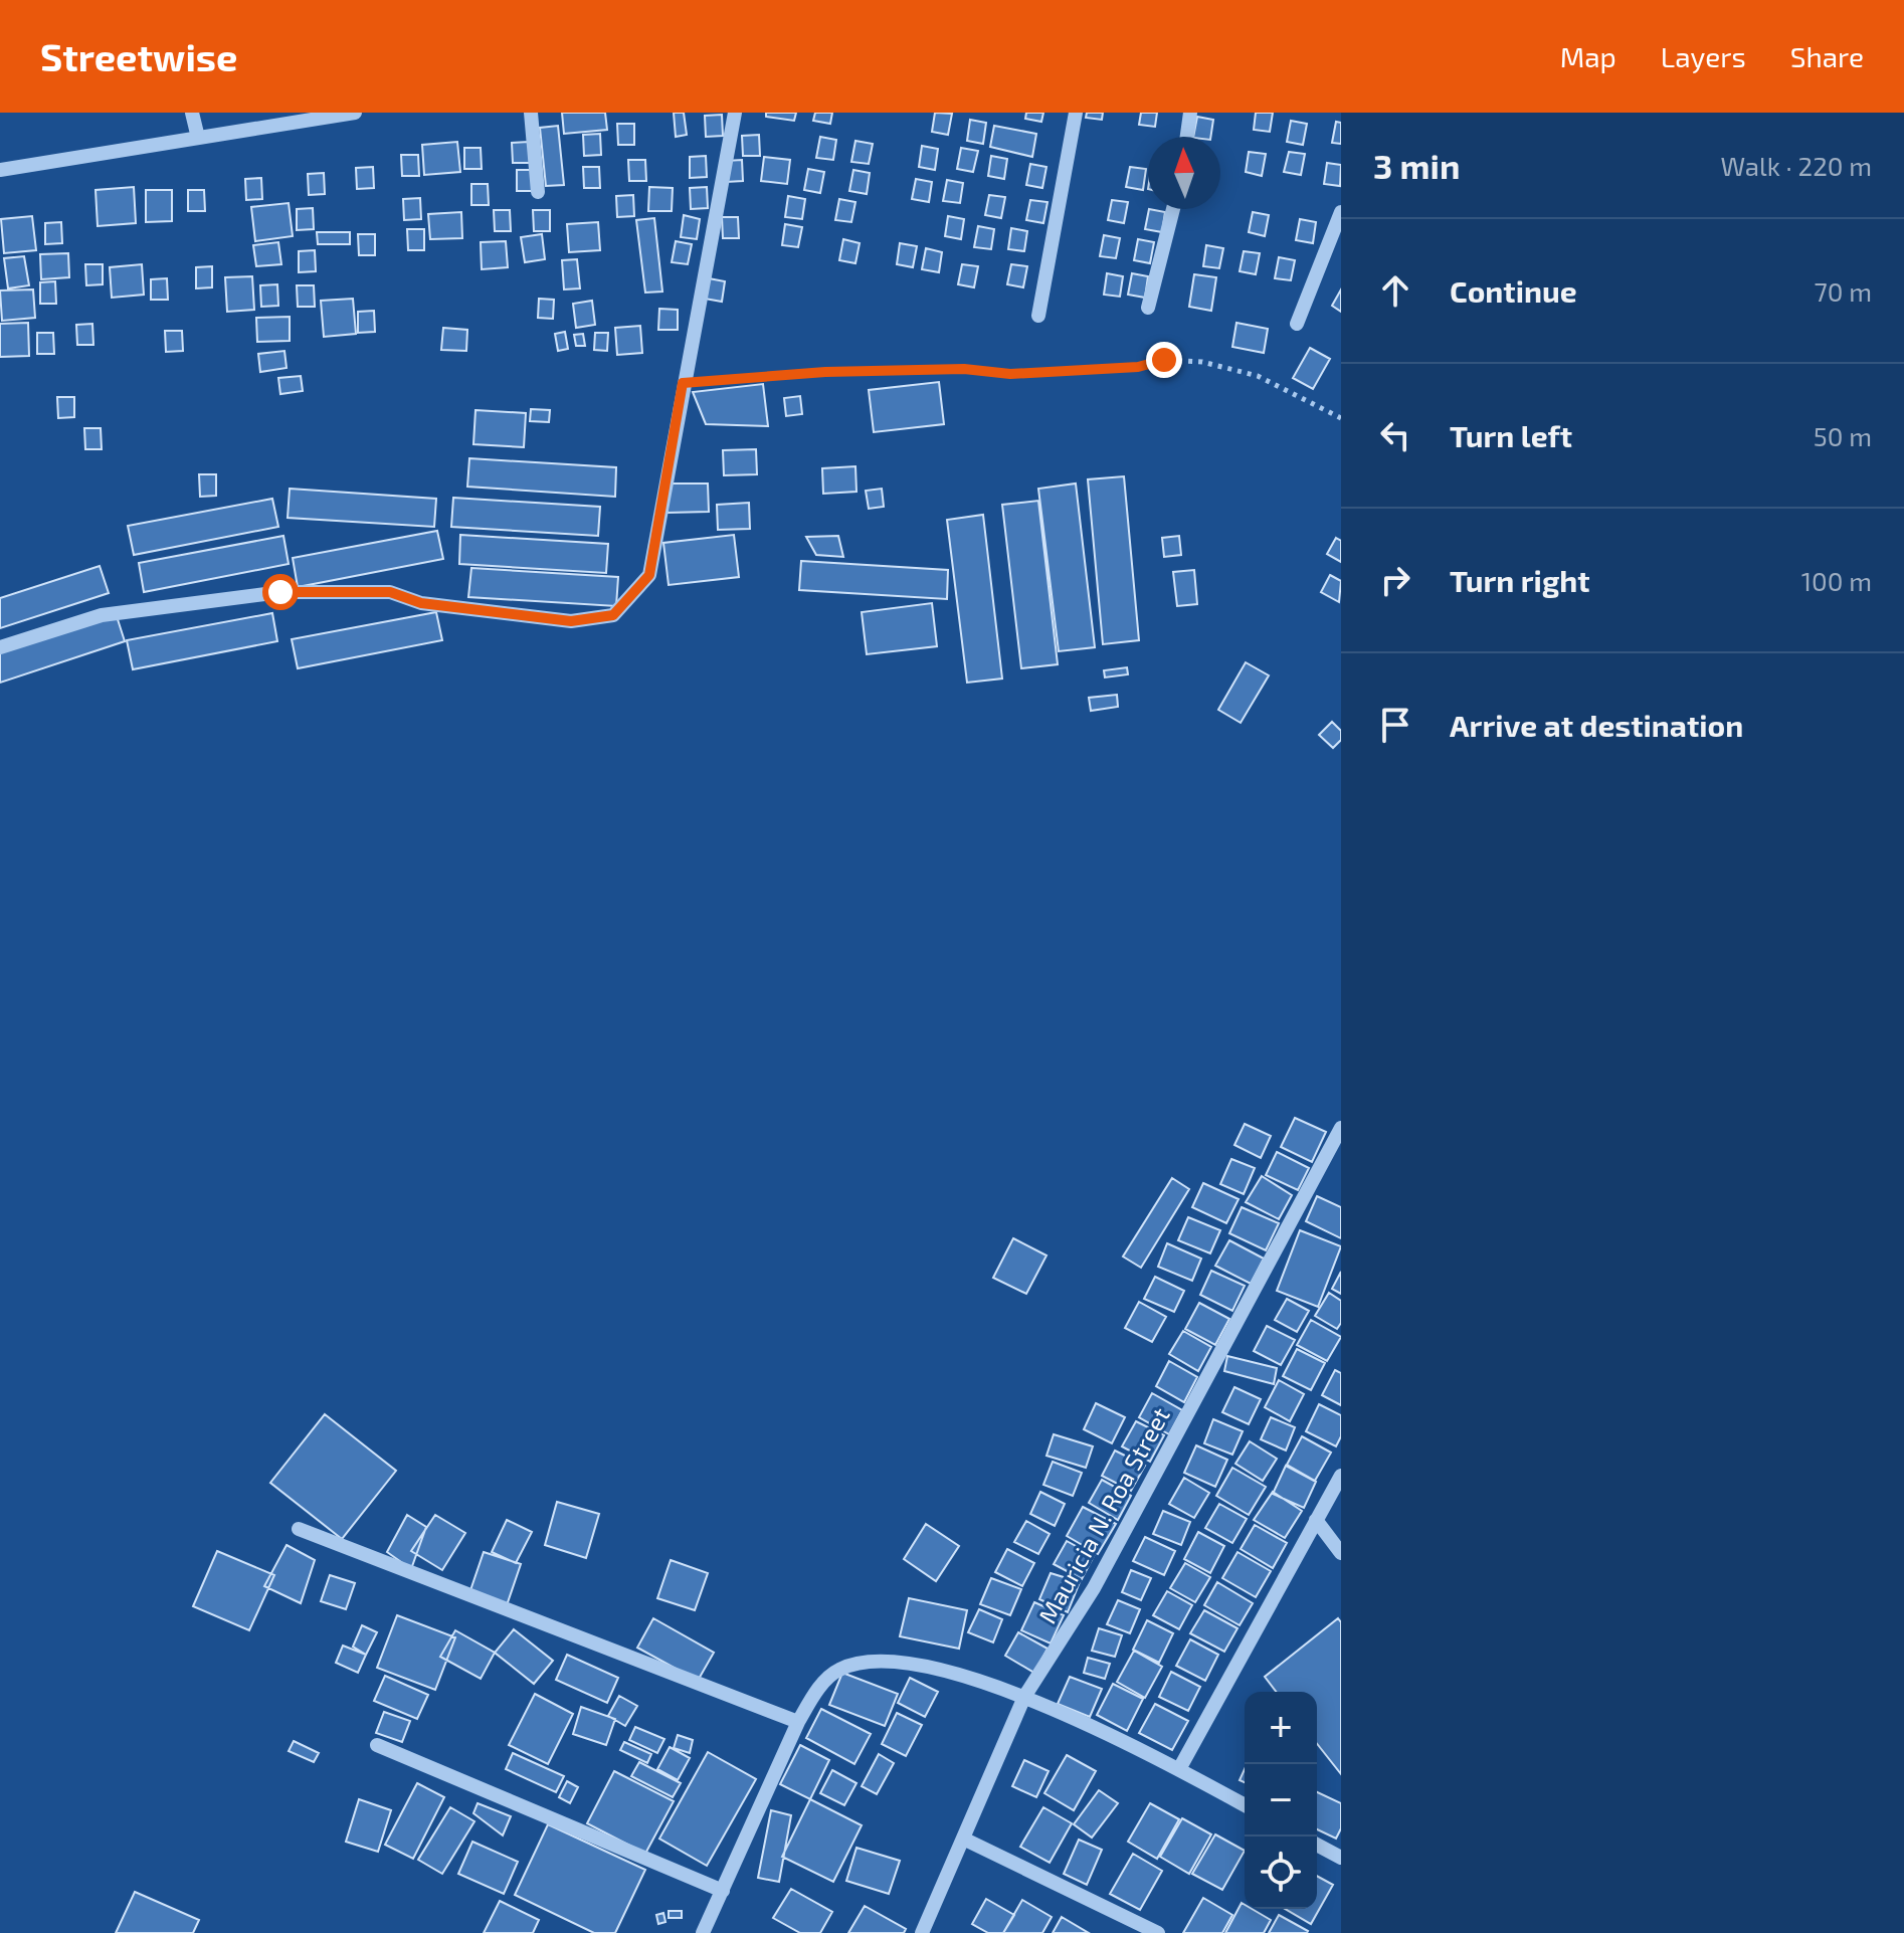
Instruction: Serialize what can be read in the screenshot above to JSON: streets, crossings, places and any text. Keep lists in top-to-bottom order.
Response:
{
  "streets": {
    "street": ["Mauricia N. Roa Street"]
  },
  "north": "top",
  "page": {
    "header": "Streetwise",
    "nav": ["Map", "Layers", "Share"],
    "heading": ["3 min", "Walk · 220 m"],
    "list": [
      ["Continue", "70 m"],
      ["Turn left", "50 m"],
      ["Turn right", "100 m"],
      "Arrive at destination"
    ],
    "map_buttons": ["+", "−"]
  }
}
